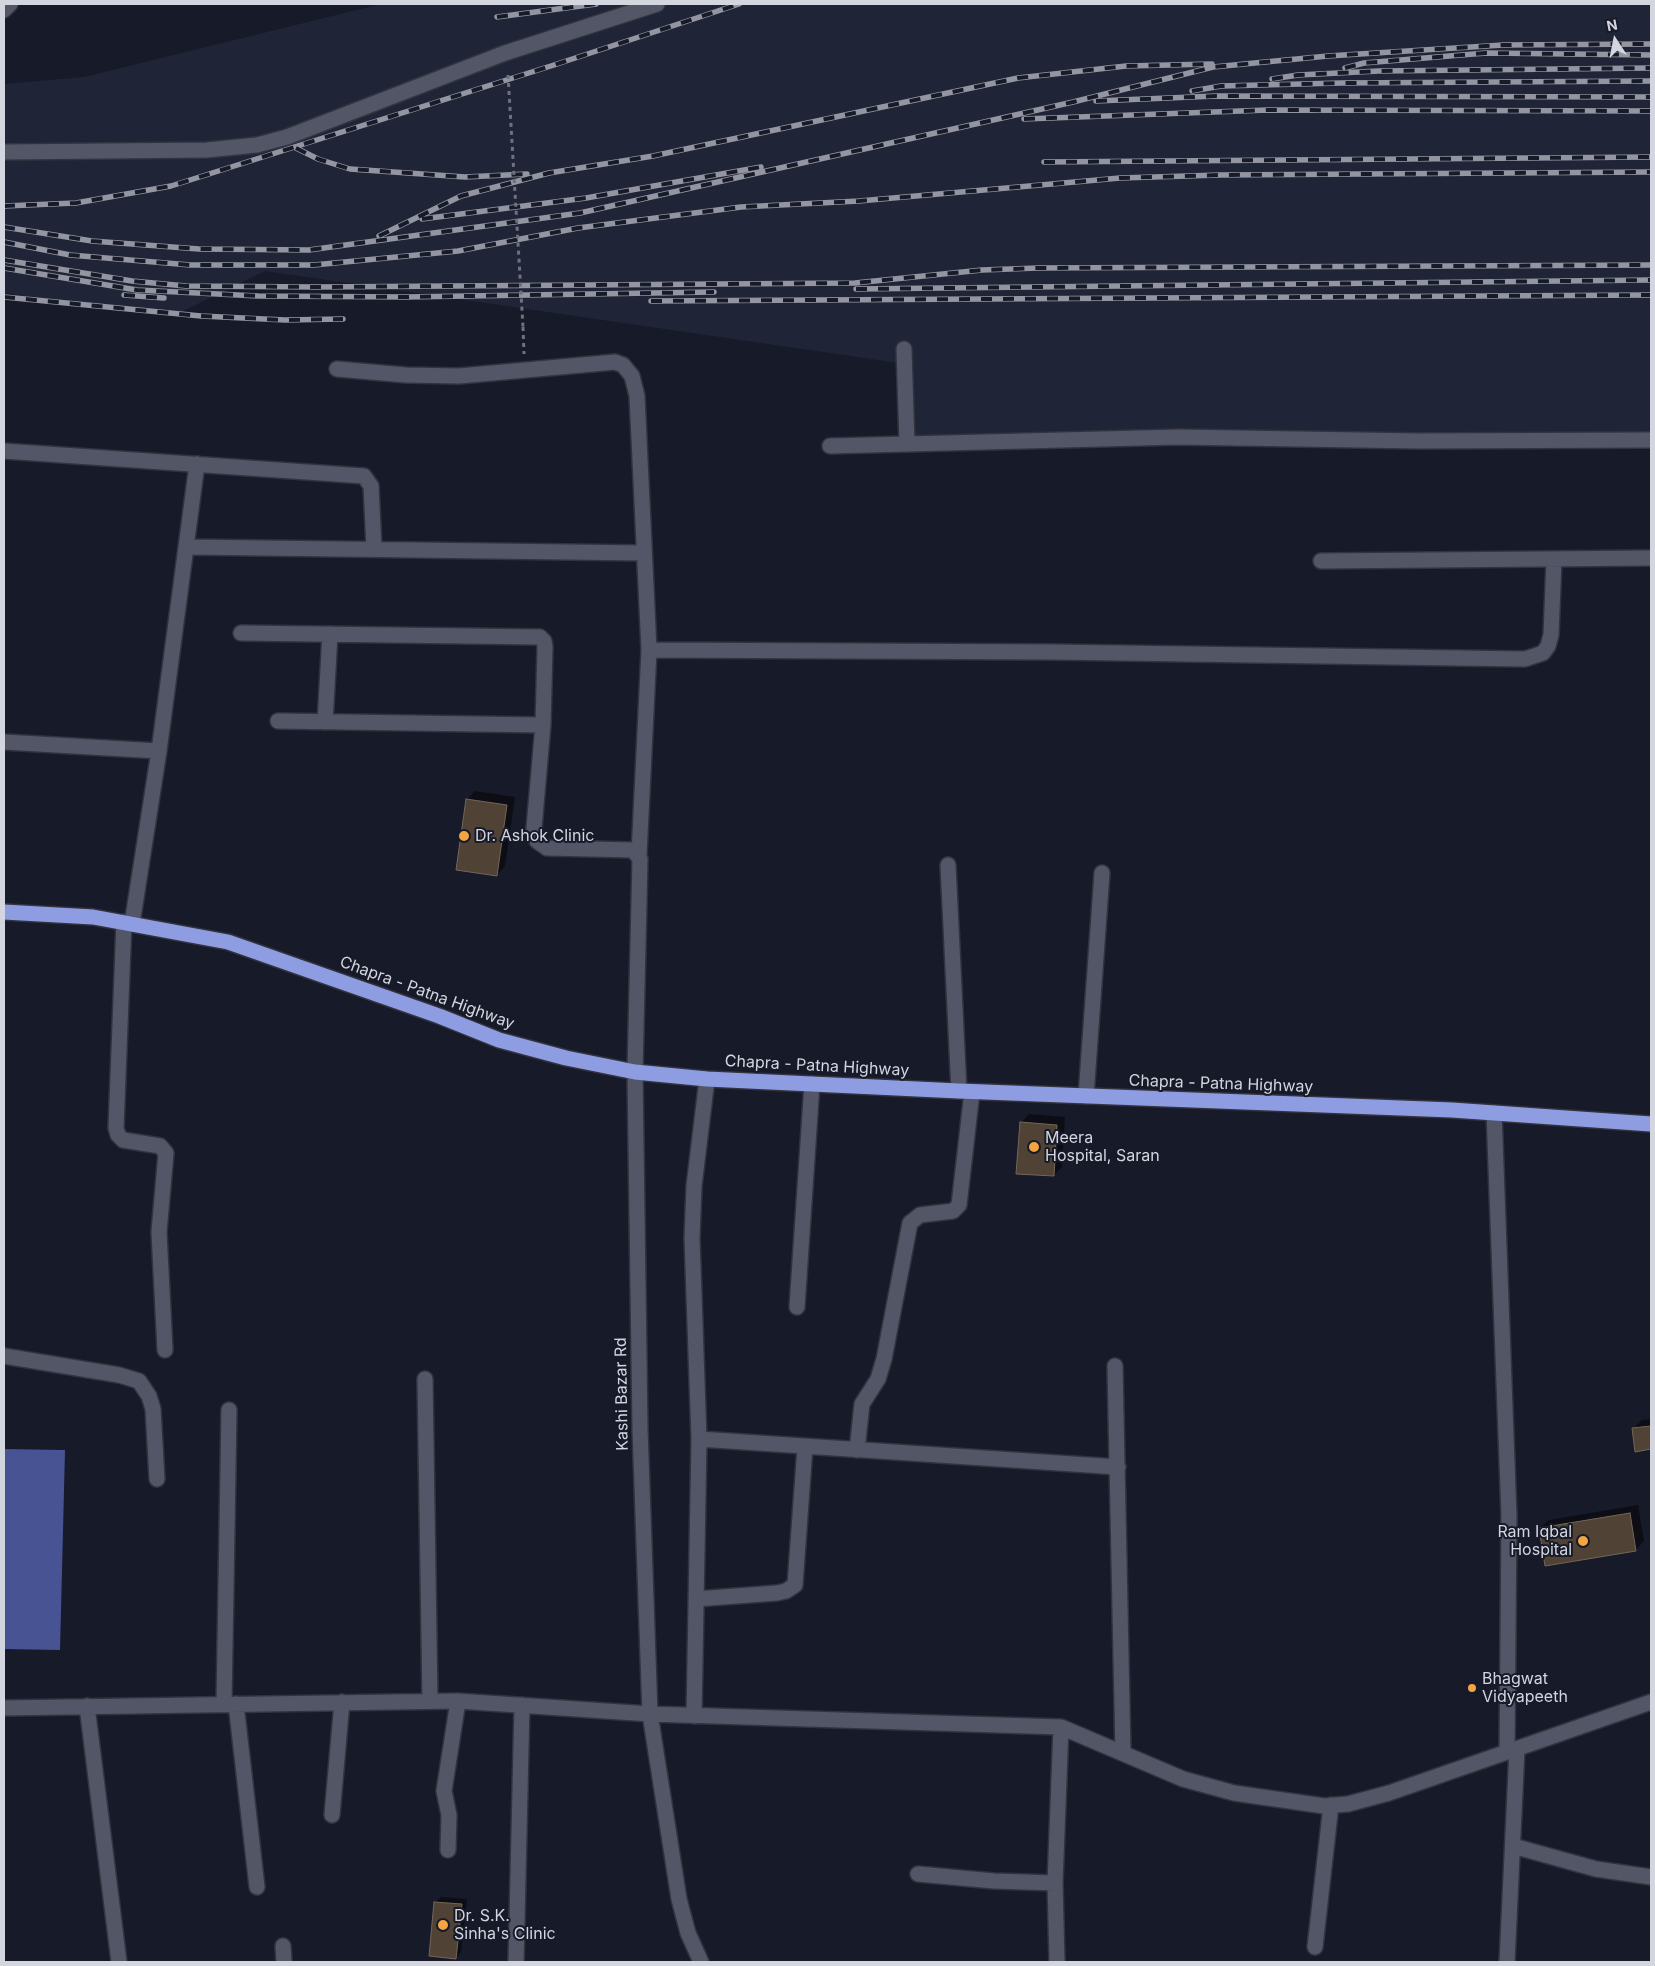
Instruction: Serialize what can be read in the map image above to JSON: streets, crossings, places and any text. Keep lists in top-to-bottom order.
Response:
{
  "streets": {
    "highway": ["Chapra - Patna Highway"],
    "street": ["Kashi Bazar Rd"]
  },
  "crossings": [
    ["Chapra - Patna Highway", "Kashi Bazar Rd"]
  ],
  "places": [
    "Dr. Ashok Clinic",
    "Meera Hospital, Saran",
    "Ram Iqbal Hospital",
    "Bhagwat Vidyapeeth",
    "Dr. S.K. Sinha's Clinic"
  ],
  "north": "top"
}
